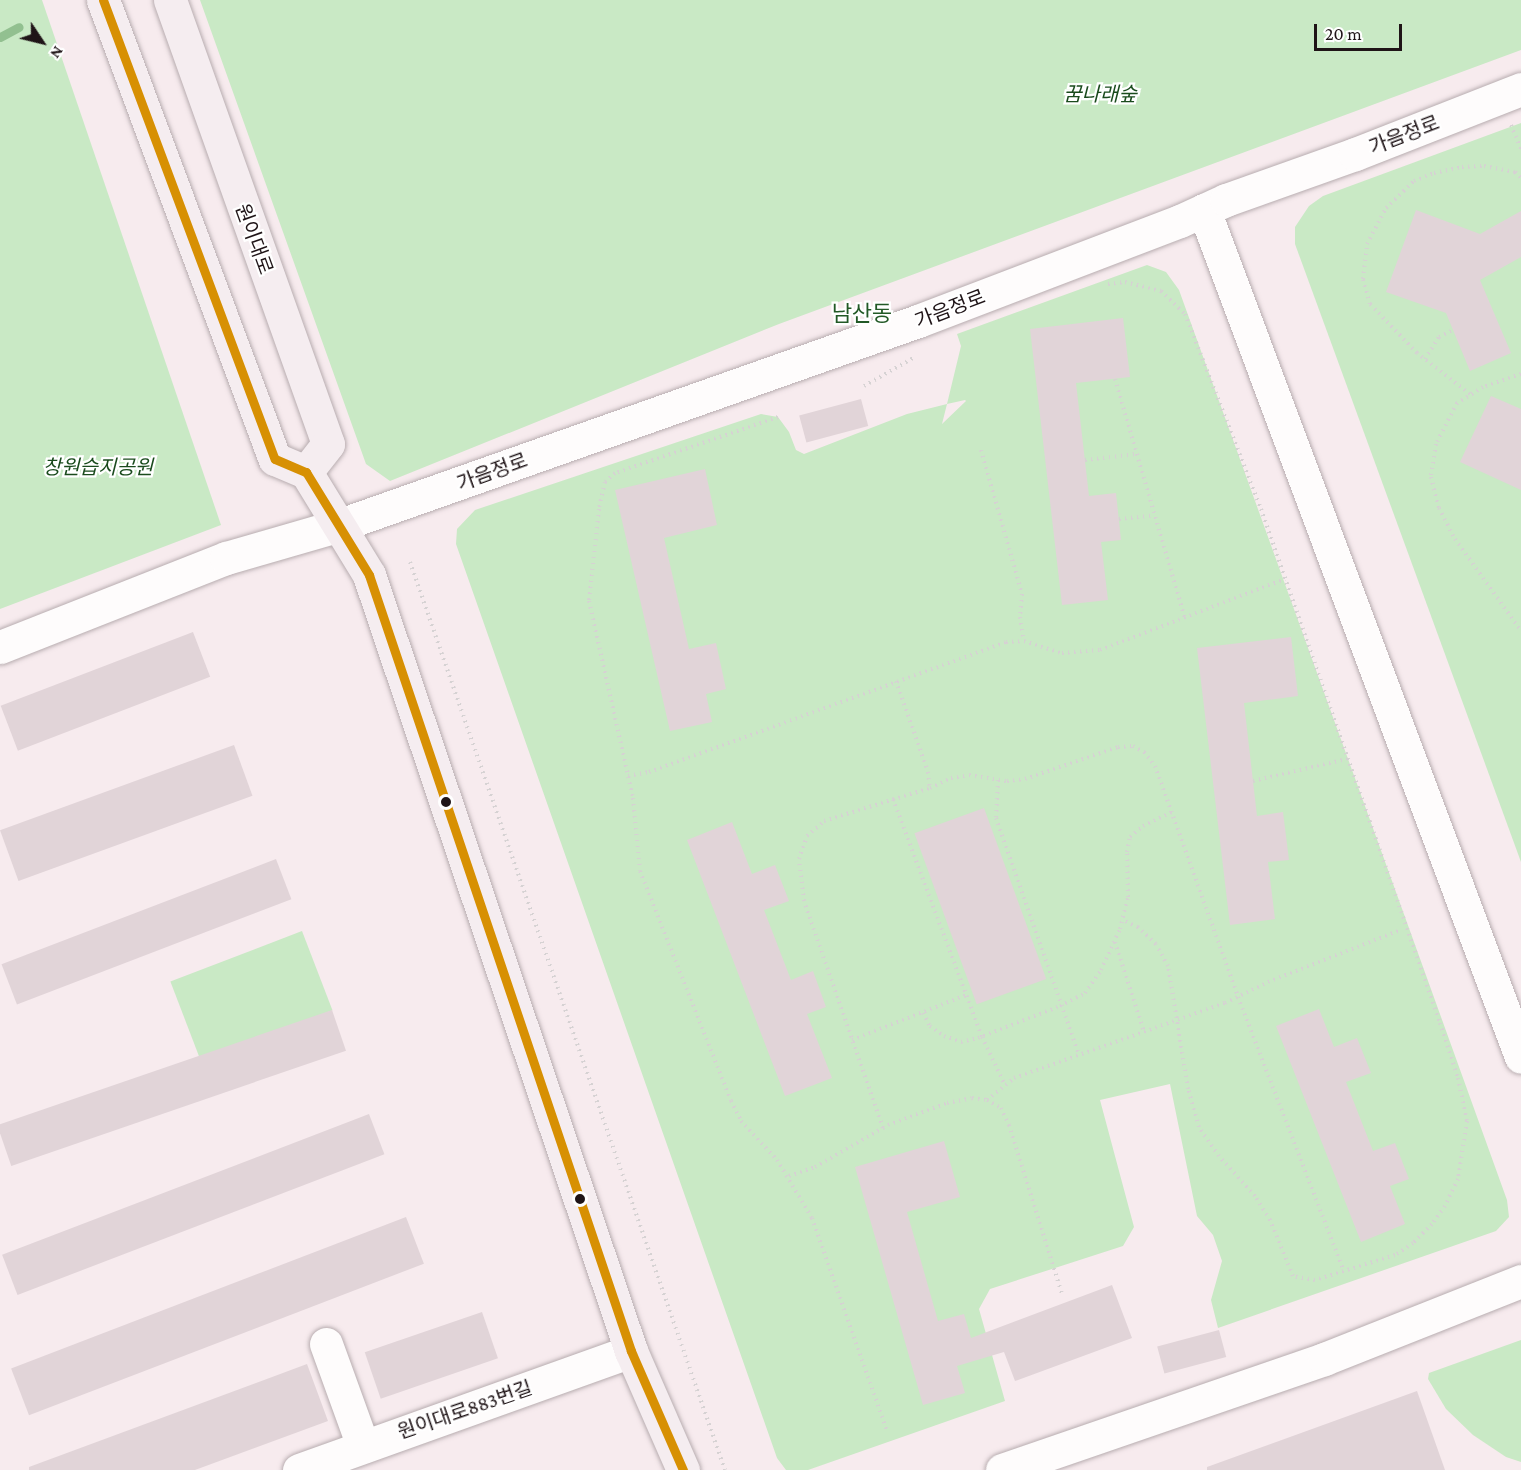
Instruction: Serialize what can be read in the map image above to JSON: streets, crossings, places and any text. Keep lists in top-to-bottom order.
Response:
{
  "streets": {
    "main road": ["원이대로"],
    "street": ["가음정로", "원이대로883번길"]
  },
  "districts": ["남산동"],
  "parks": ["꿈나래숲", "창원습지공원"],
  "scale_bar": "20 m",
  "north": "bottom right"
}
